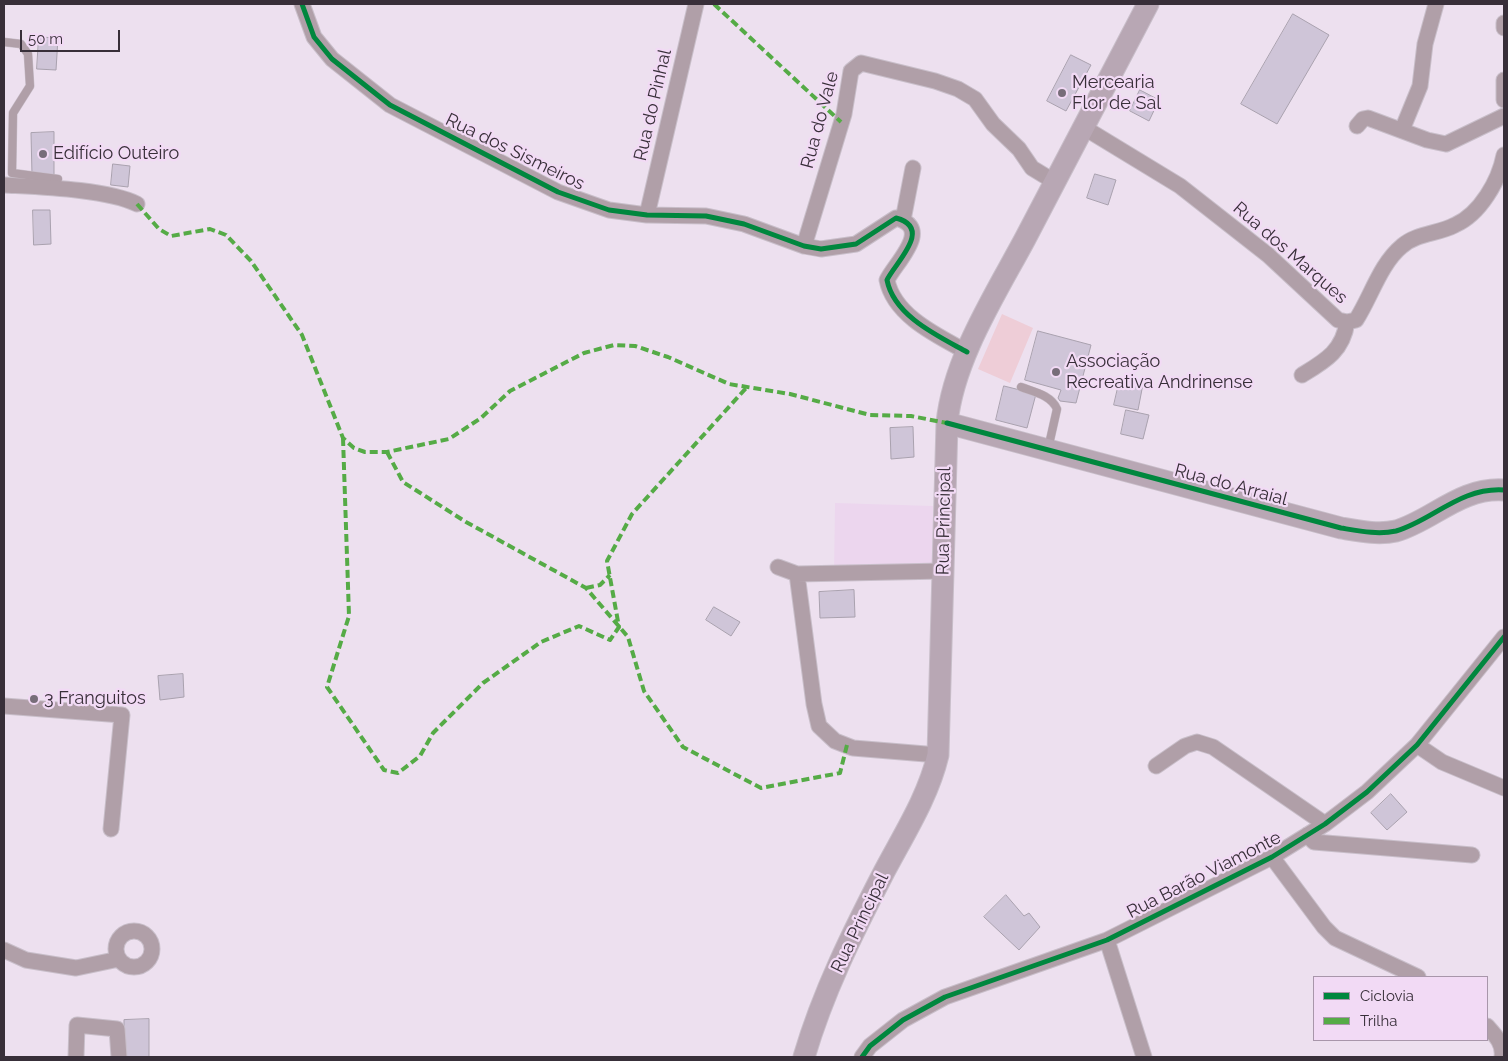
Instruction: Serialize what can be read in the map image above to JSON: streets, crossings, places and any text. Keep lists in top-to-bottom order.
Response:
{
  "streets": {
    "main road": ["Rua do Arraial", "Rua Principal"],
    "street": [
      "Rua do Pinhal",
      "Rua do Vale",
      "Rua dos Sismeiros",
      "Rua dos Marques",
      "Rua Barão Viamonte"
    ]
  },
  "crossings": [
    ["Rua do Pinhal", "Rua dos Sismeiros"],
    ["Rua do Vale", "Rua dos Sismeiros"],
    ["Rua do Vale", "Rua Principal"],
    ["Rua dos Marques", "Rua Principal"],
    ["Rua do Arraial", "Rua Principal"]
  ],
  "places": [
    "Mercearia Flor de Sal",
    "Edifício Outeiro",
    "Associação Recreativa Andrinense",
    "3 Franguitos"
  ],
  "legend": ["Ciclovia", "Trilha"],
  "scale_bar": "50 m"
}
